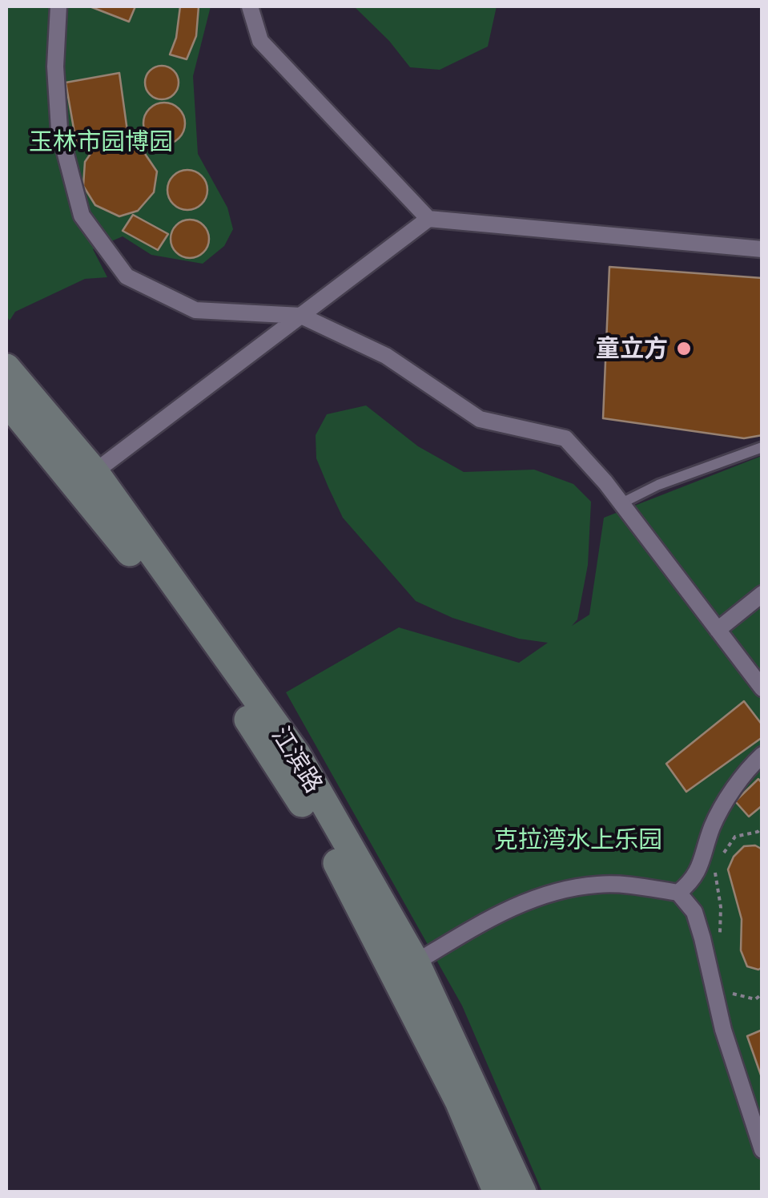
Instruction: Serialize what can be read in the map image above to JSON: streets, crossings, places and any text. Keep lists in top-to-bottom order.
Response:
{
  "streets": {
    "main road": ["江滨路"]
  },
  "parks": ["玉林市园博园", "克拉湾水上乐园"],
  "places": ["童立方"]
}
